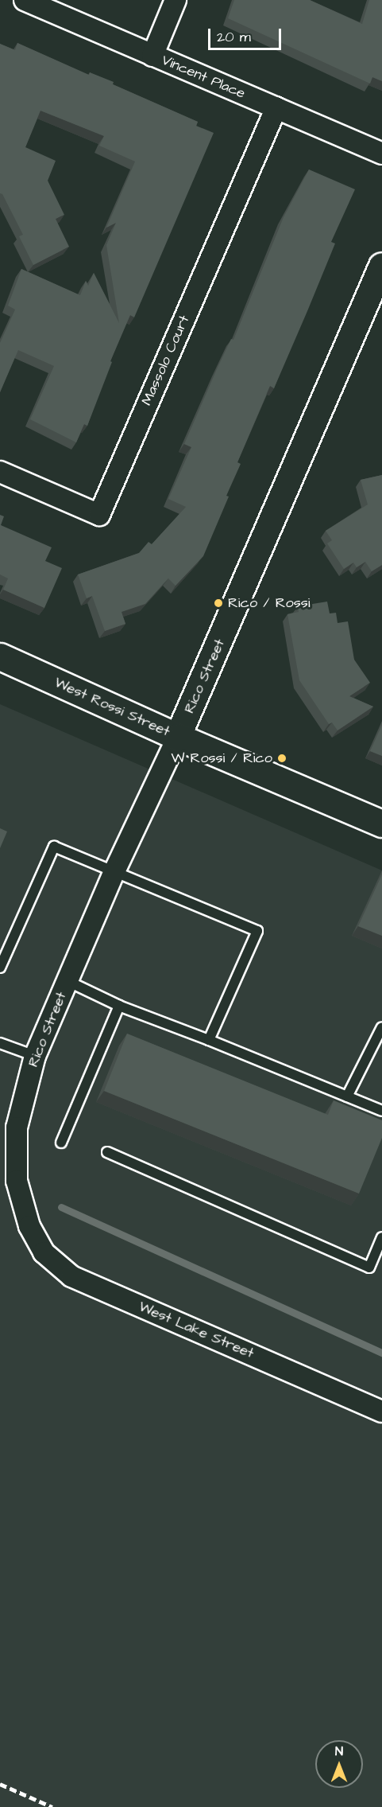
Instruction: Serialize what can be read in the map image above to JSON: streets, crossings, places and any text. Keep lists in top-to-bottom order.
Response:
{
  "streets": {
    "main road": ["West Rossi Street"],
    "street": [
      "Vincent Place",
      "Massolo Court",
      "Rico Street",
      "West Lake Street"
    ]
  },
  "crossings": [
    ["Vincent Place", "Massolo Court"],
    ["Rico Street", "West Rossi Street"],
    ["Rico Street", "West Lake Street"]
  ],
  "places": ["Rico / Rossi", "W Rossi / Rico"],
  "scale_bar": "20 m",
  "north": "top"
}
